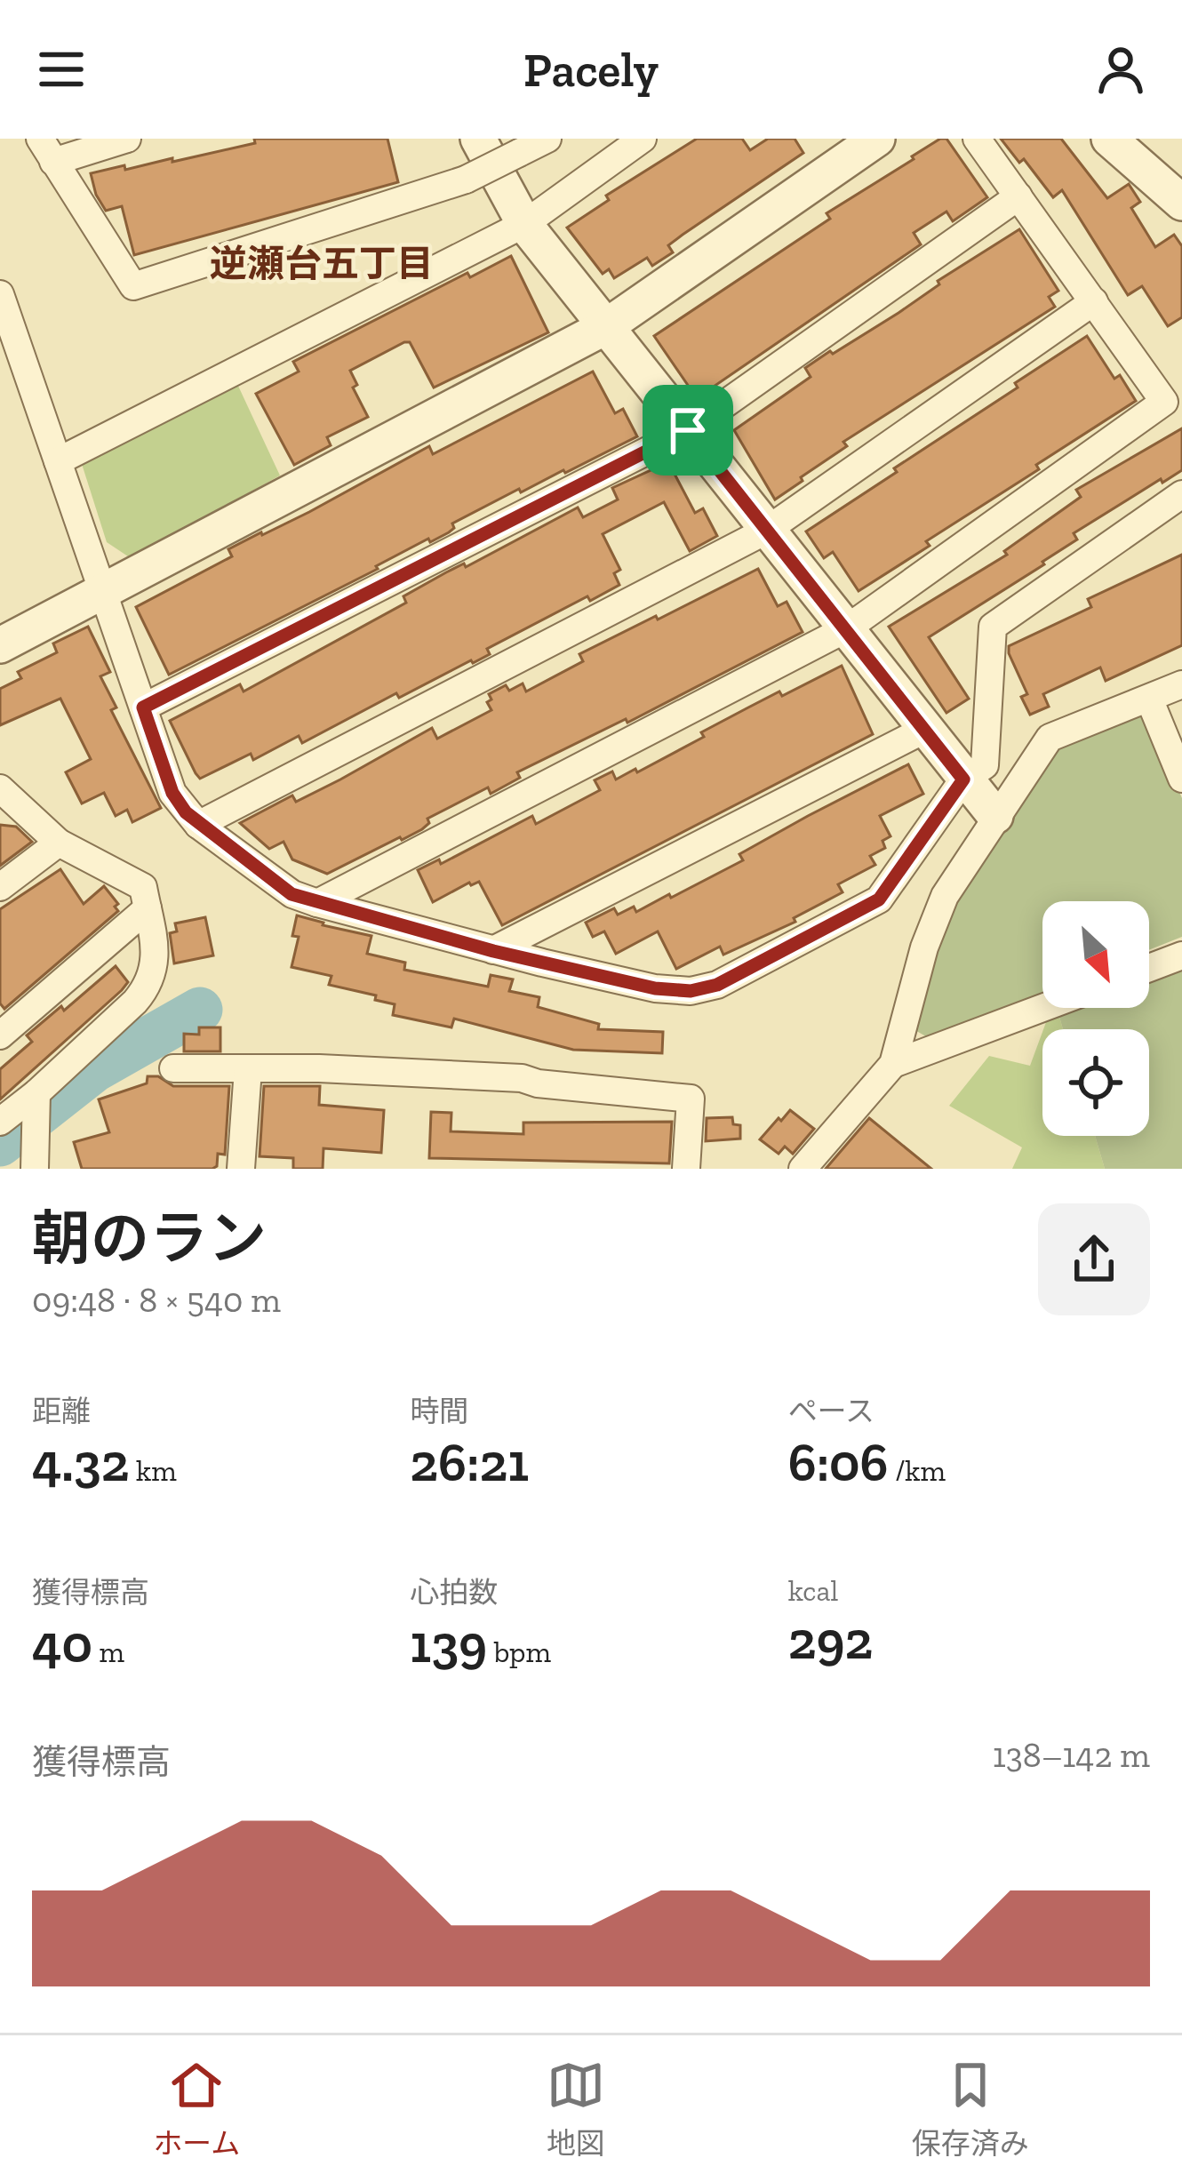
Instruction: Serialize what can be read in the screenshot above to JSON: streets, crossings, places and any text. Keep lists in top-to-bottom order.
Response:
{
  "districts": ["逆瀬台五丁目"],
  "north": "bottom right",
  "page": {
    "header": "Pacely",
    "heading": ["朝のラン", "09:48 · 8 × 540 m"],
    "stats": [
      ["距離", "4.32 km"],
      ["時間", "26:21"],
      ["ペース", "6:06 /km"],
      ["獲得標高", "40 m"],
      ["心拍数", "139 bpm"],
      ["kcal", "292"]
    ],
    "chart": ["獲得標高", "138–142 m"],
    "tabs": ["ホーム", "地図", "保存済み"]
  }
}
